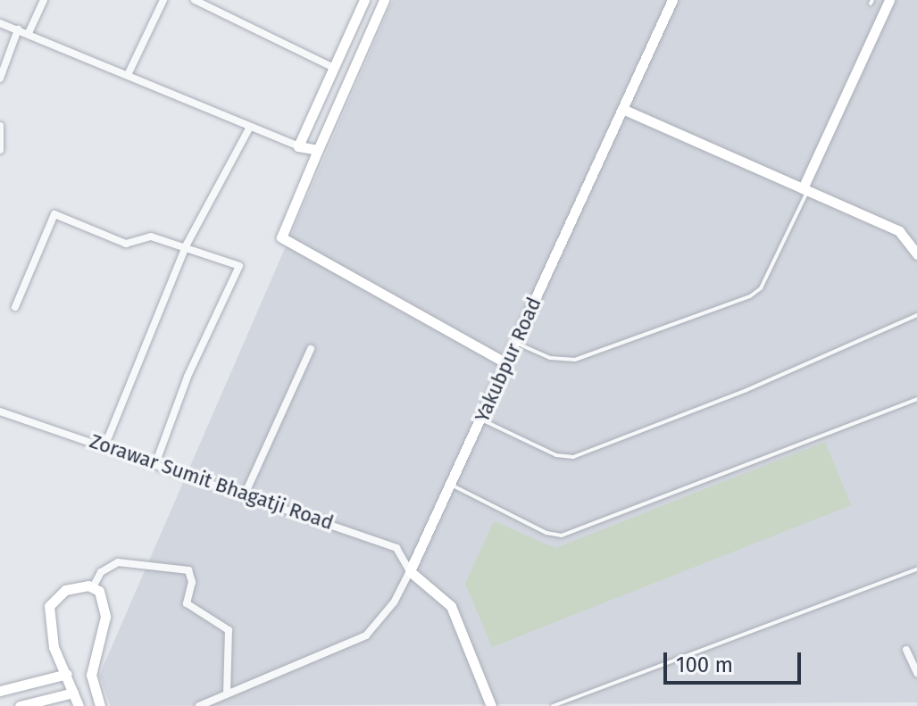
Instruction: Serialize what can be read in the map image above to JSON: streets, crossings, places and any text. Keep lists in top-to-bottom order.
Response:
{
  "streets": {
    "street": ["Yakubpur Road", "Zorawar Sumit Bhagatji Road"]
  },
  "crossings": [
    ["Yakubpur Road", "Zorawar Sumit Bhagatji Road"]
  ],
  "scale_bar": "100 m"
}
